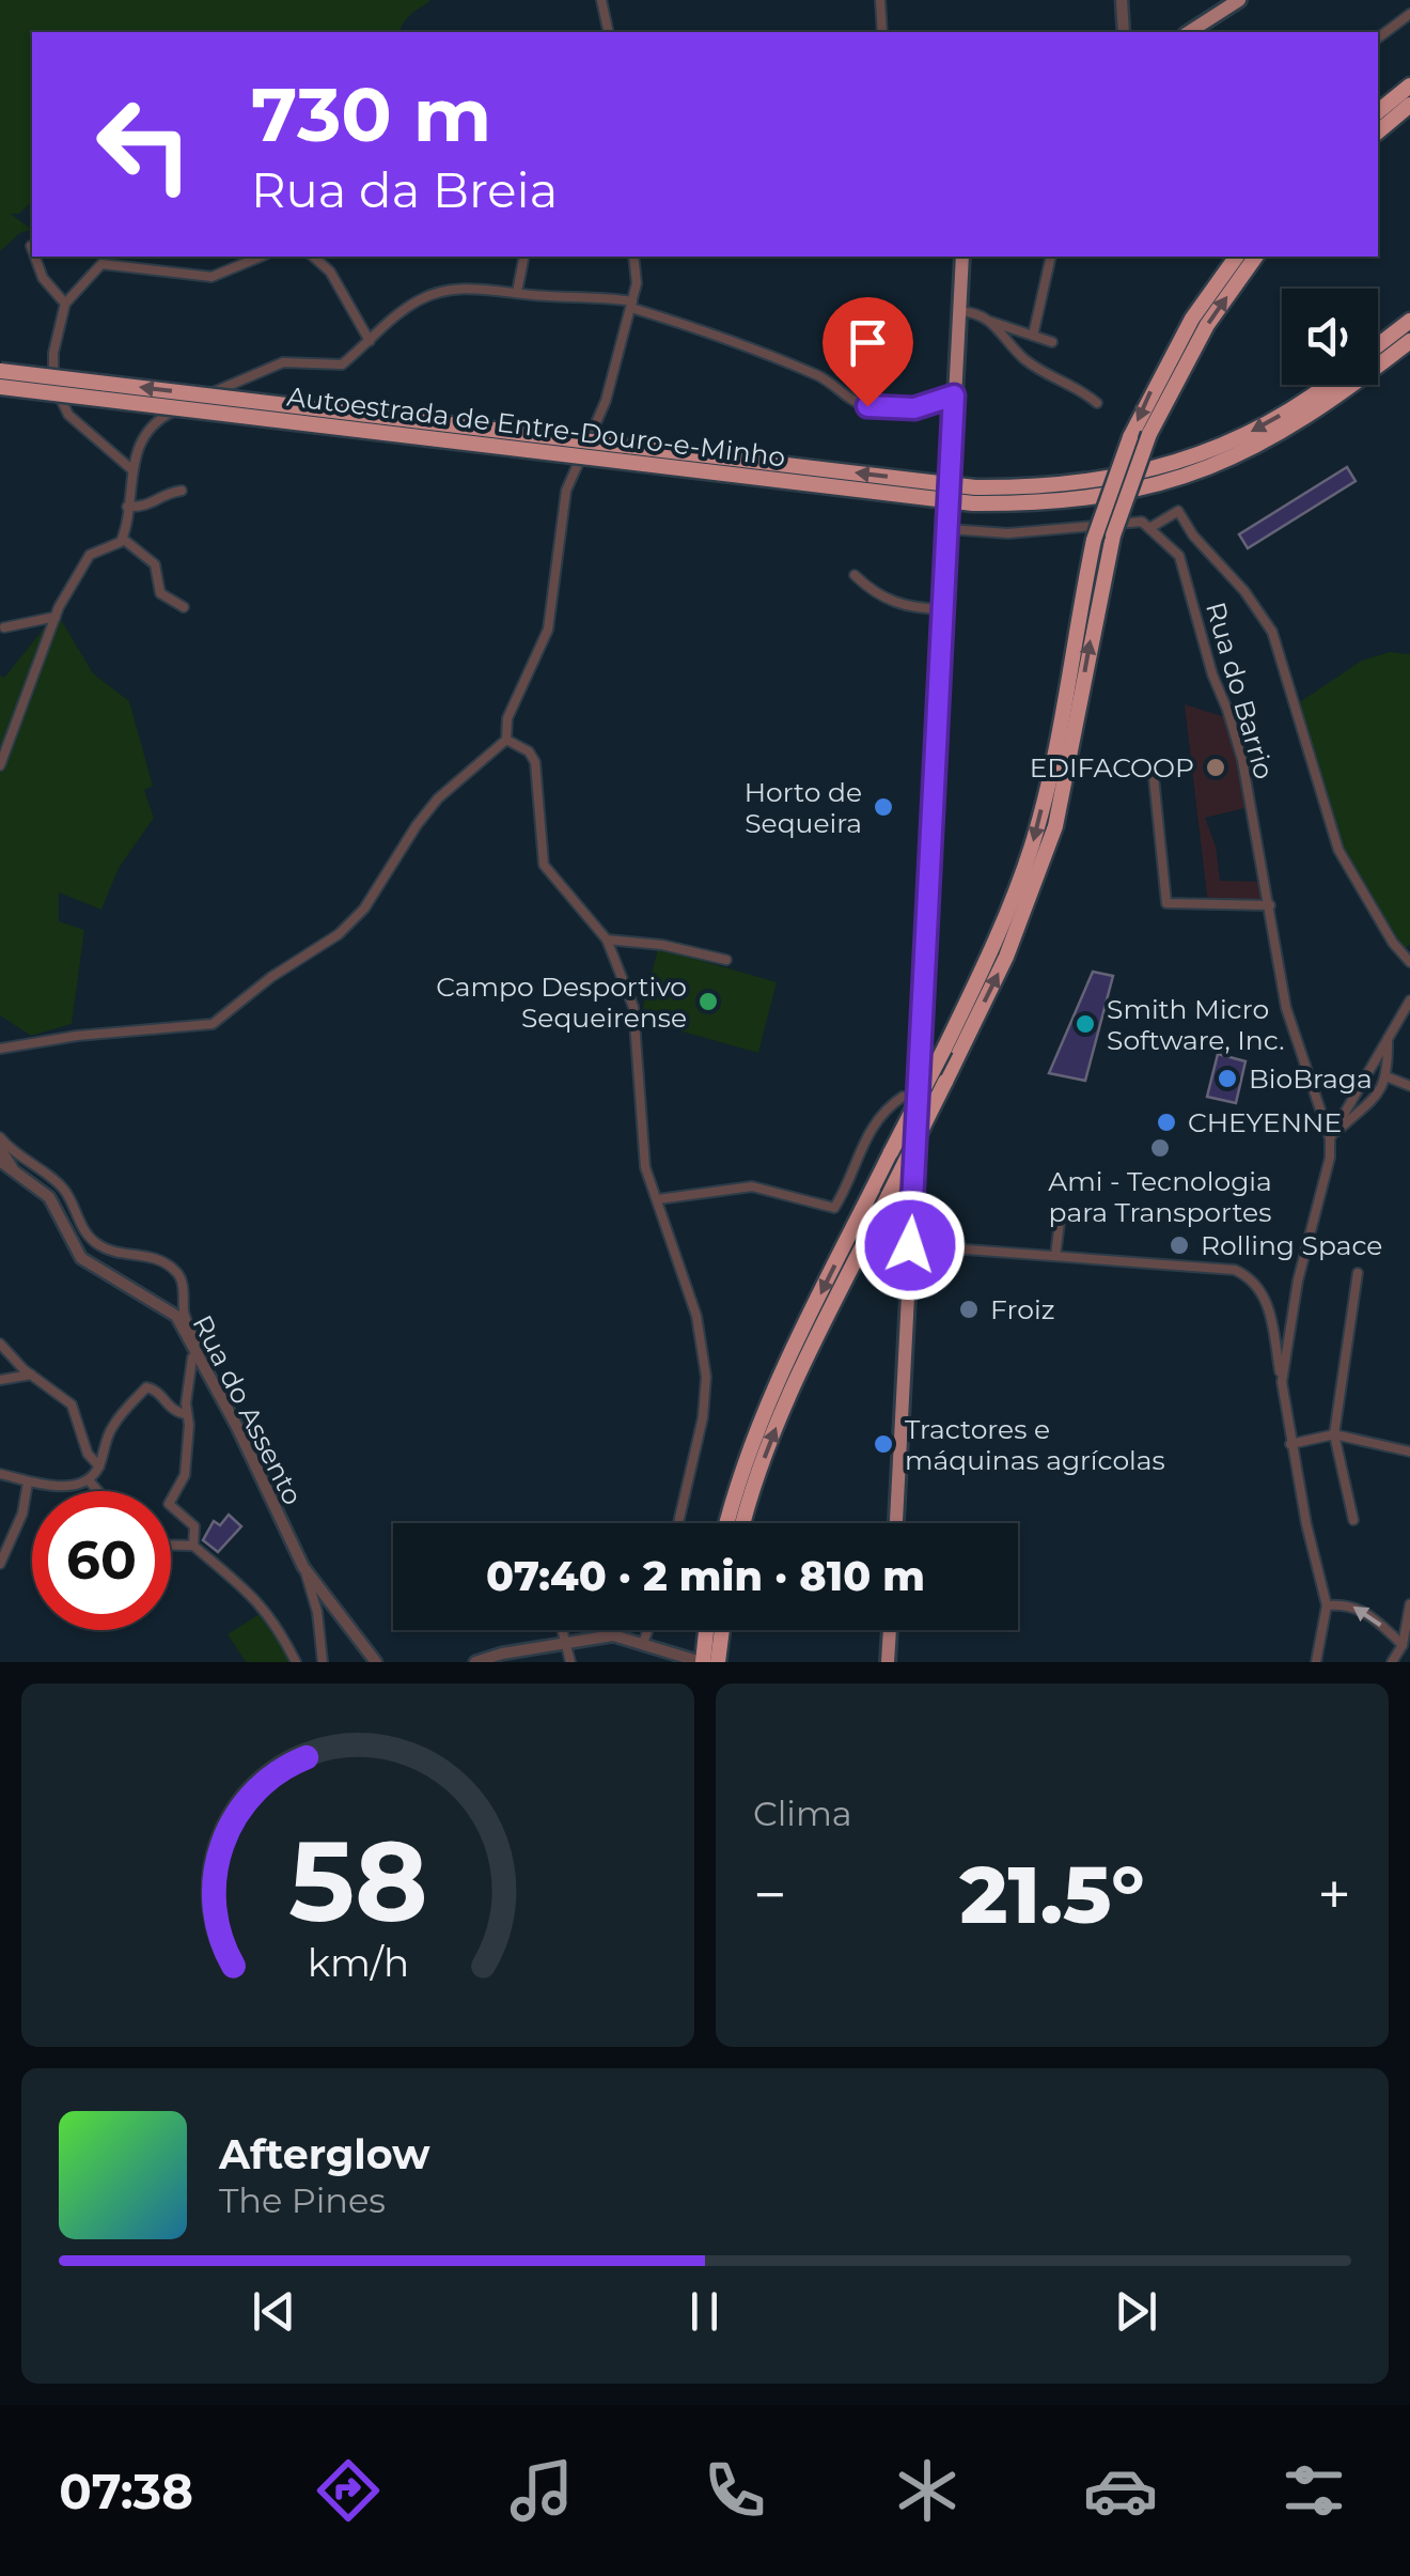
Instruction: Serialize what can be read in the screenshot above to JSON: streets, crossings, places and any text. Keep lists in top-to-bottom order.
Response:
{
  "streets": {
    "highway": ["Autoestrada de Entre-Douro-e-Minho"],
    "street": ["Rua do Barrio", "Rua do Assento"]
  },
  "places": [
    "EDIFACOOP",
    "Horto de Sequeira",
    "Campo Desportivo Sequeirense",
    "Smith Micro Software, Inc.",
    "BioBraga",
    "CHEYENNE",
    "Ami - Tecnologia para Transportes",
    "Rolling Space",
    "Froiz",
    "Tractores e máquinas agrícolas"
  ],
  "page": {
    "turn": ["730 m", "Rua da Breia"],
    "limit": "60",
    "trip": "07:40 · 2 min · 810 m",
    "tile": "Clima",
    "heat": ["−", "21.5°", "+"],
    "song": ["Afterglow", "The Pines"],
    "tabs": "07:38",
    "gauge": ["58", "km/h"]
  }
}
